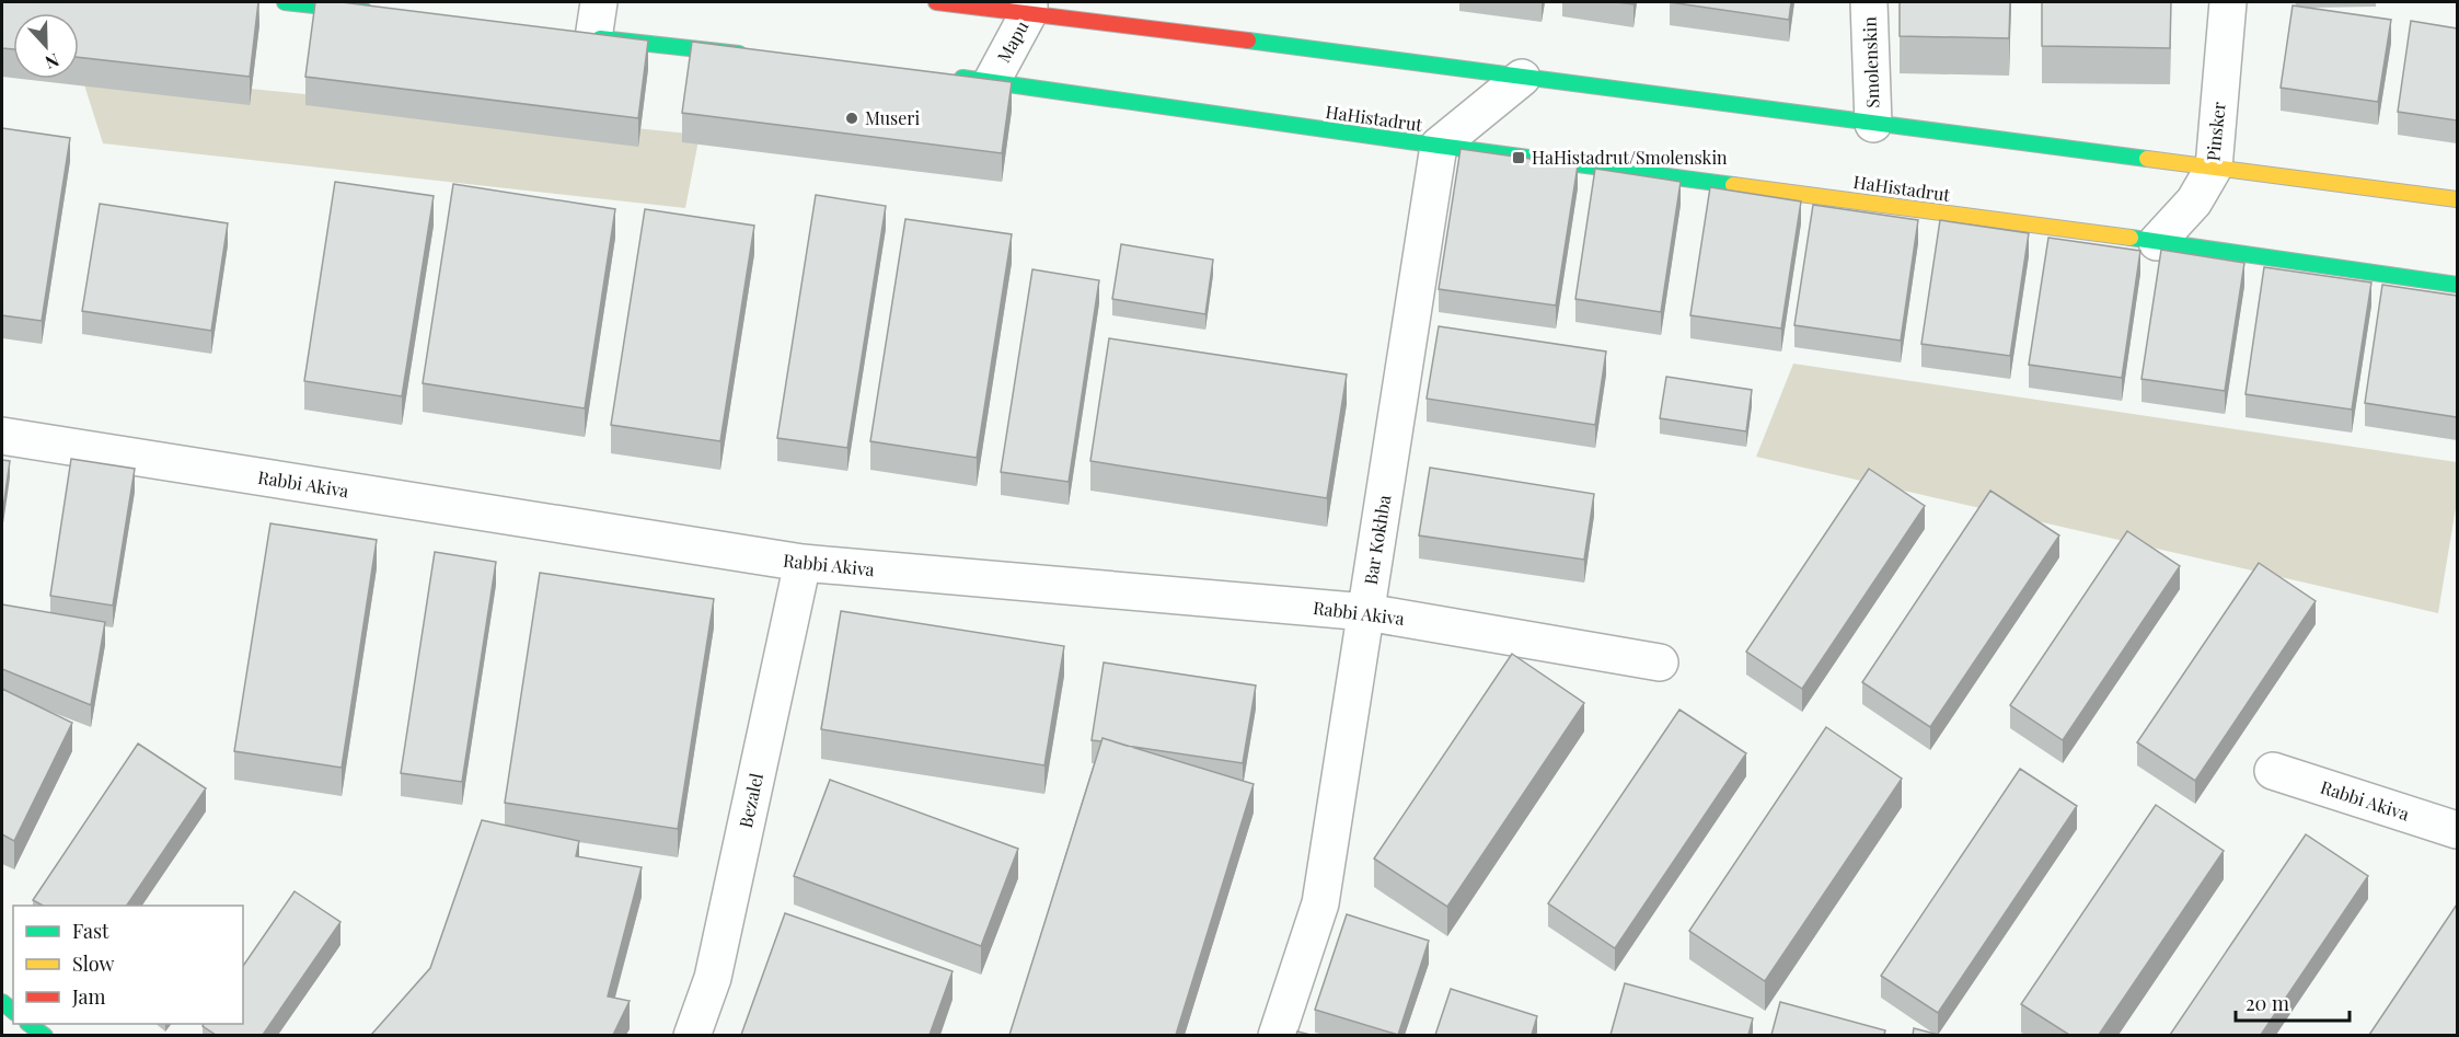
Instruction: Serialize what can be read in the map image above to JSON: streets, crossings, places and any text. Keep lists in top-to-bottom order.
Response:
{
  "streets": {
    "street": [
      "Mapu",
      "Smolenskin",
      "HaHistadrut",
      "Pinsker",
      "Rabbi Akiva",
      "Bar Kokhba",
      "Bezalel"
    ]
  },
  "crossings": [
    ["Mapu", "HaHistadrut"],
    ["HaHistadrut", "Pinsker"],
    ["HaHistadrut", "Bar Kokhba"],
    ["Rabbi Akiva", "Bar Kokhba"],
    ["Rabbi Akiva", "Bezalel"]
  ],
  "places": {
    "other": ["Museri"],
    "transit": ["HaHistadrut/Smolenskin"]
  },
  "legend": ["Fast", "Slow", "Jam"],
  "scale_bar": "20 m",
  "north": "bottom"
}
